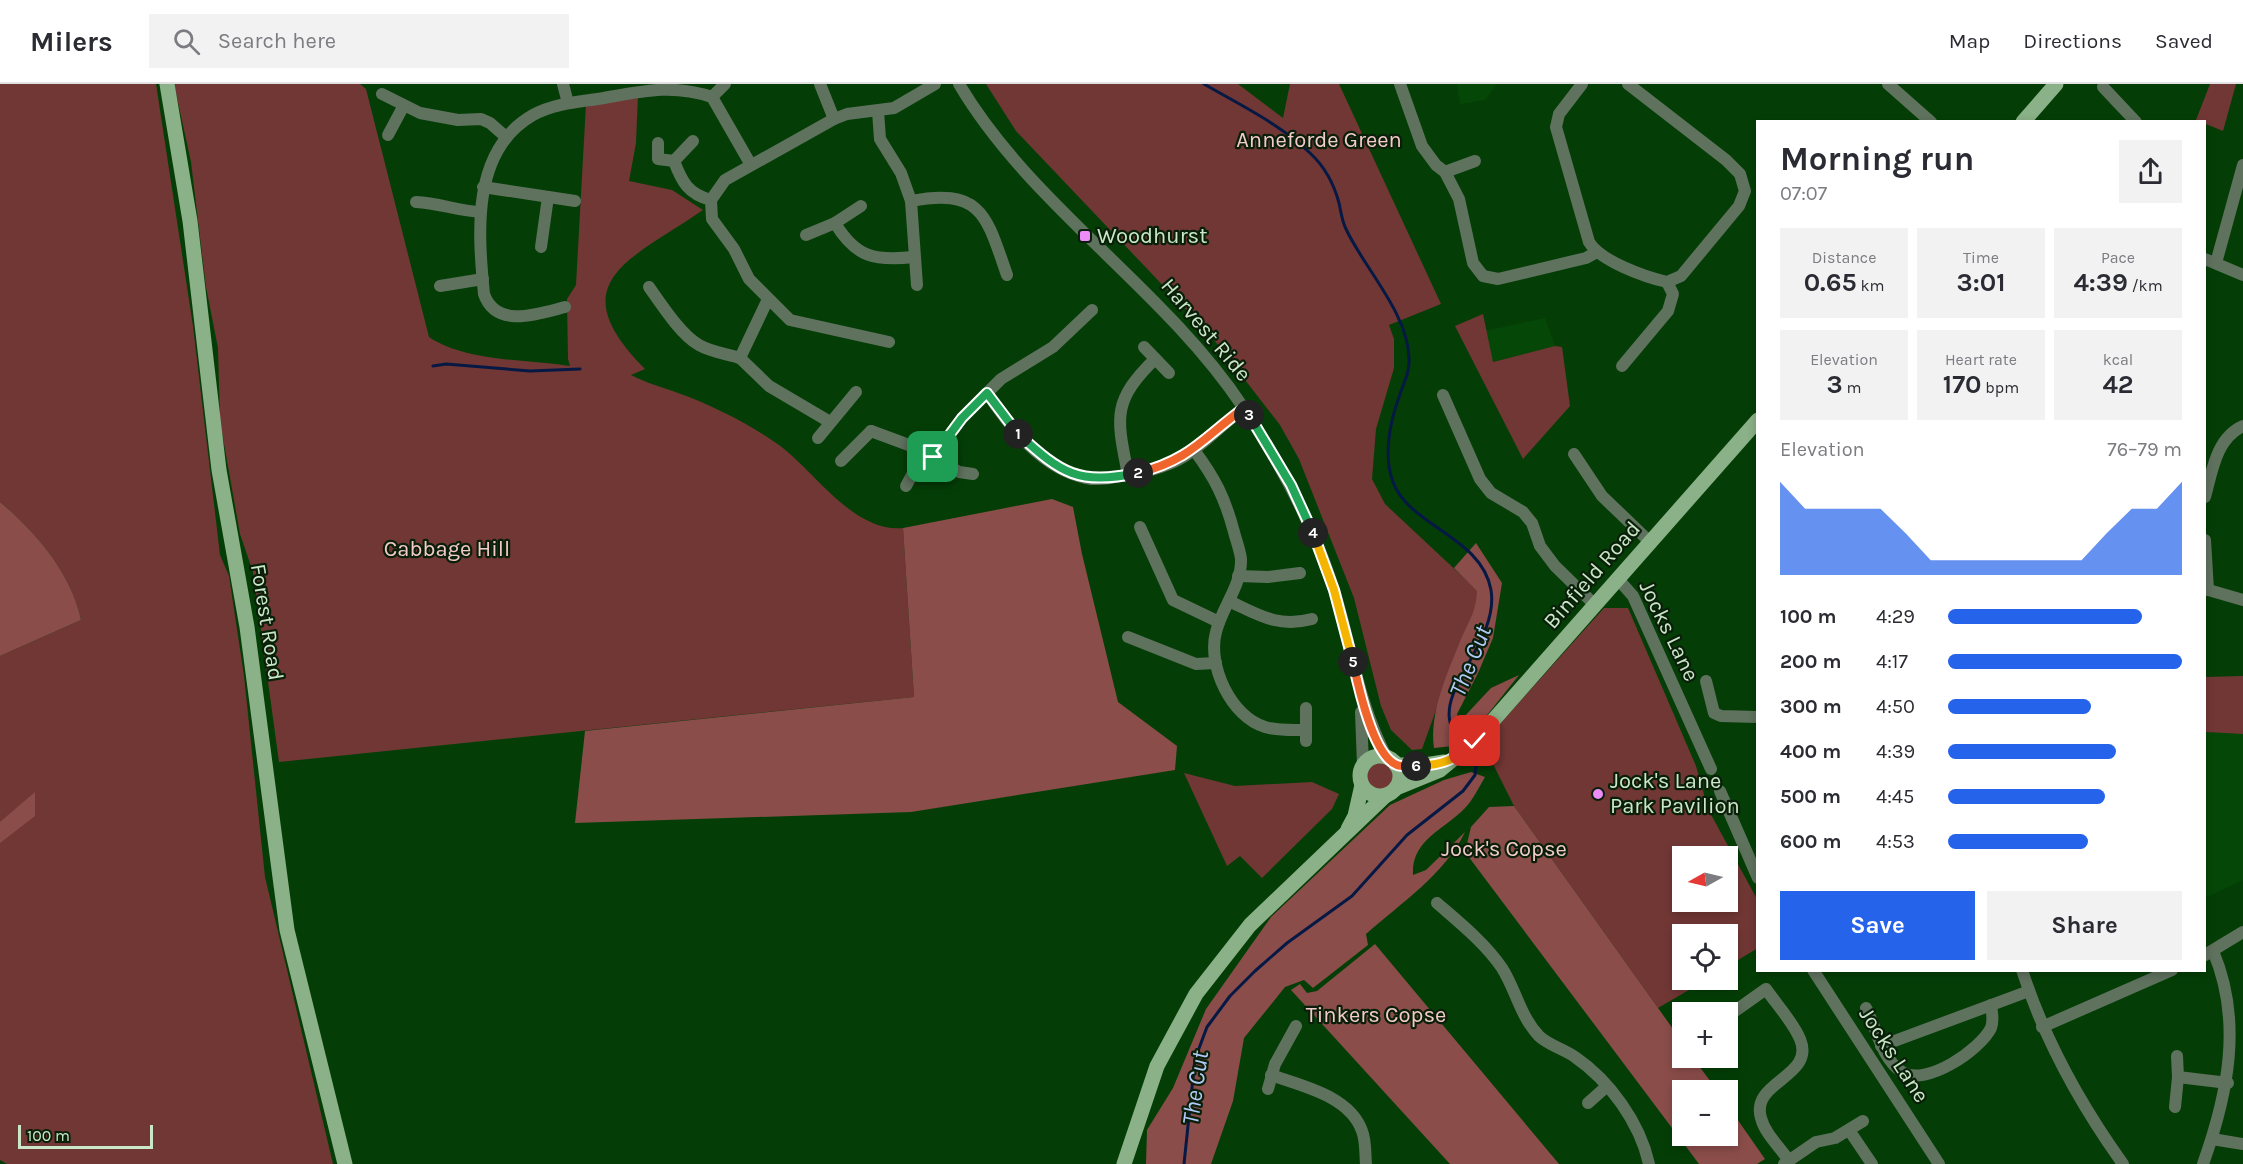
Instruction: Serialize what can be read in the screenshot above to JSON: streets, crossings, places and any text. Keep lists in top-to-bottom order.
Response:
{
  "streets": {
    "main road": ["Binfield Road", "Forest Road"],
    "street": ["Harvest Ride", "Jocks Lane"]
  },
  "crossings": [
    ["Harvest Ride", "Binfield Road"],
    ["Binfield Road", "Jocks Lane"]
  ],
  "water": ["The Cut"],
  "parks": [
    "Anneforde Green",
    "Cabbage Hill",
    "Jock's Copse",
    "Tinkers Copse"
  ],
  "places": {
    "transit": ["Woodhurst"],
    "other": ["Jock's Lane Park Pavilion"]
  },
  "scale_bar": "100 m",
  "north": "left",
  "page": {
    "header": "Milers",
    "search": "Search here",
    "nav": ["Map", "Directions", "Saved"],
    "heading": ["Morning run", "07:07"],
    "stats": [
      ["Distance", "0.65 km"],
      ["Time", "3:01"],
      ["Pace", "4:39 /km"],
      ["Elevation", "3 m"],
      ["Heart rate", "170 bpm"],
      ["kcal", "42"]
    ],
    "pins": [
      "3",
      "1",
      "2",
      "4",
      "5",
      "6"
    ],
    "chart": ["Elevation", "76–79 m"],
    "list": [
      {
        "name": "100 m",
        "note": "4:29"
      },
      {
        "name": "200 m",
        "note": "4:17"
      },
      {
        "name": "300 m",
        "note": "4:50"
      },
      {
        "name": "400 m",
        "note": "4:39"
      },
      {
        "name": "500 m",
        "note": "4:45"
      },
      {
        "name": "600 m",
        "note": "4:53"
      }
    ],
    "map_buttons": ["+", "−"],
    "buttons": ["Save", "Share"],
    "scale": "100 m"
  }
}
